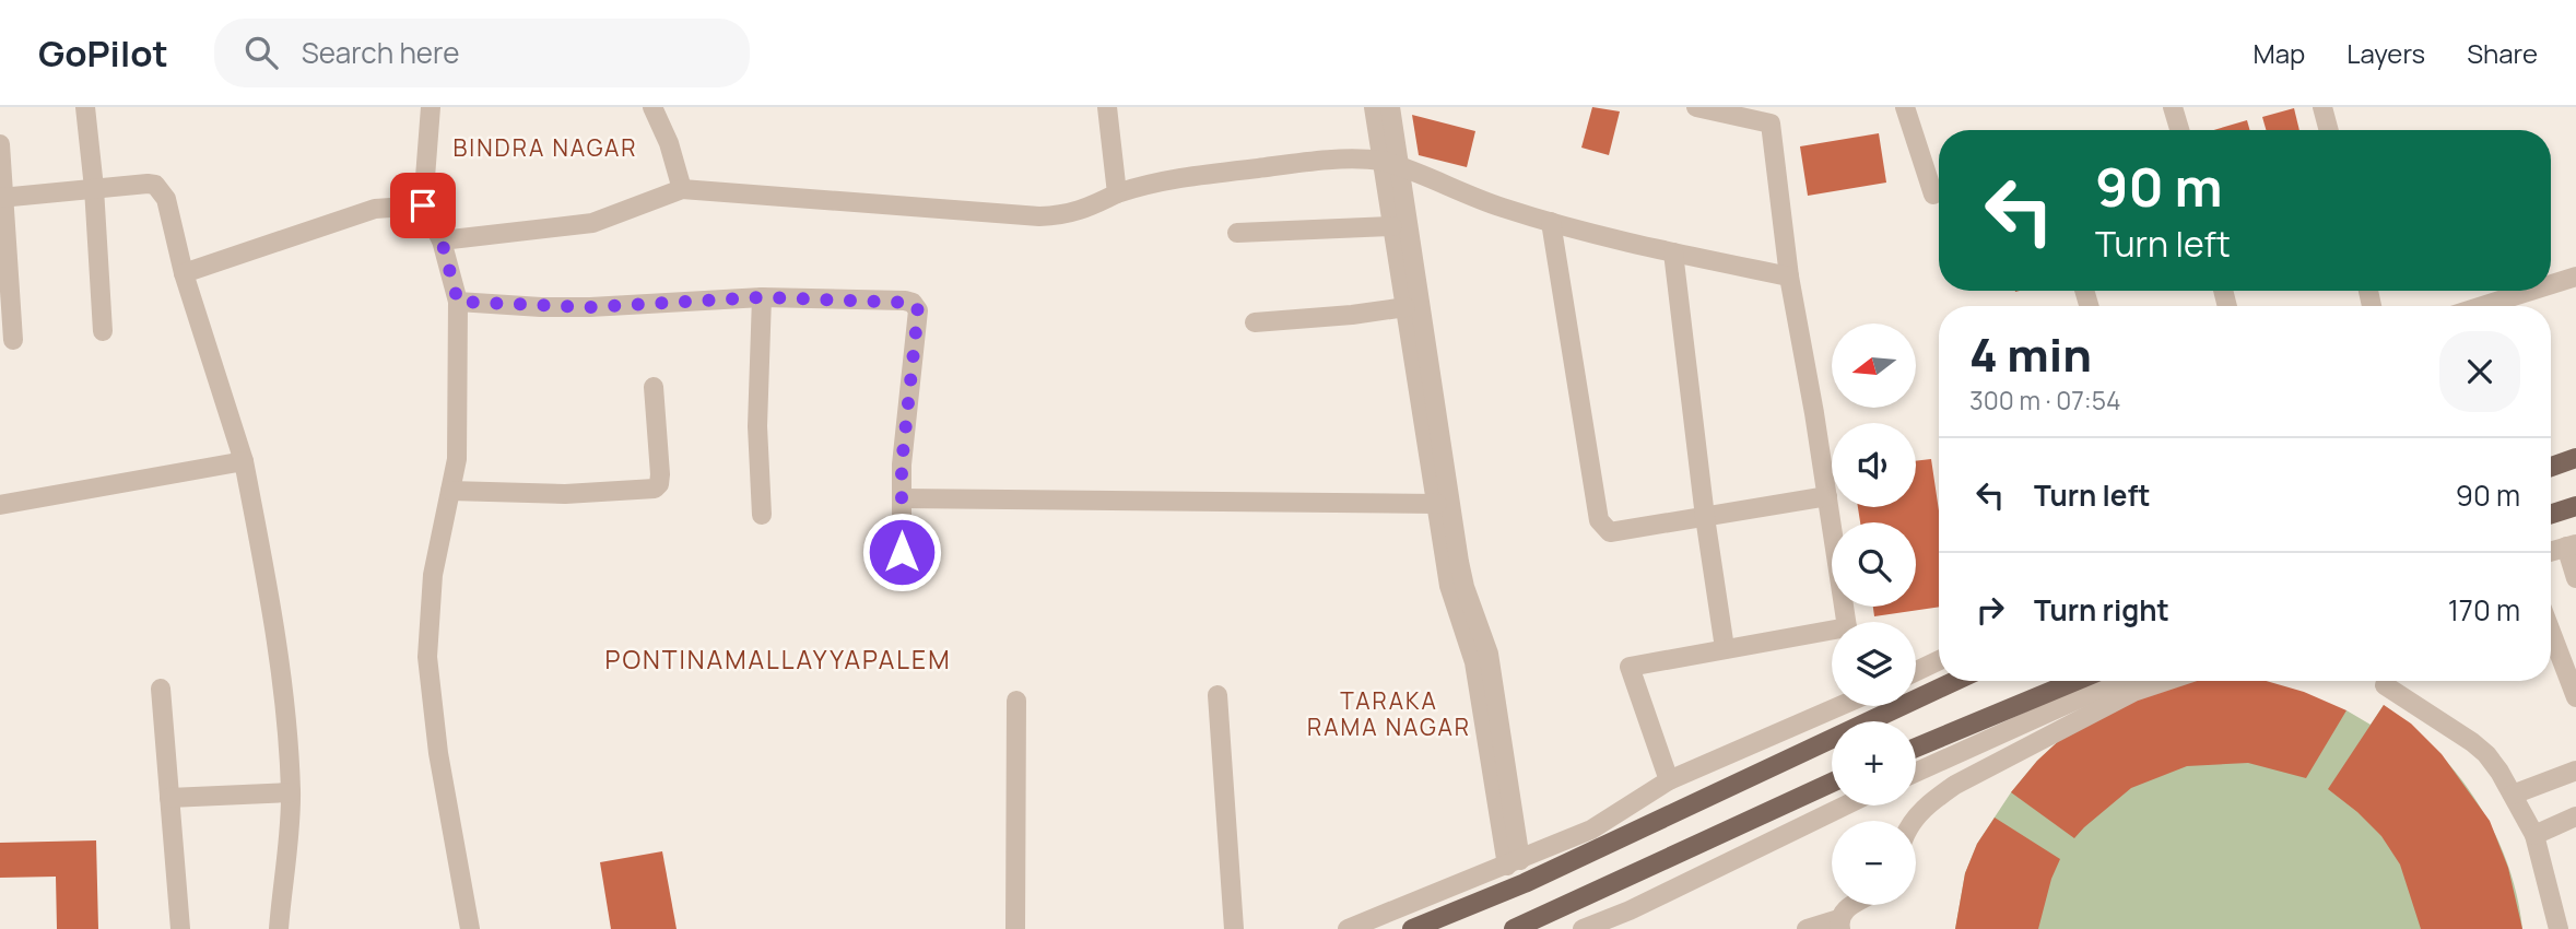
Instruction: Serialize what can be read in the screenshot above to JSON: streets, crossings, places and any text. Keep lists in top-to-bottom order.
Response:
{
  "districts": ["BINDRA NAGAR", "PONTINAMALLAYYAPALEM", "TARAKA RAMA NAGAR"],
  "north": "left",
  "page": {
    "header": "GoPilot",
    "search": "Search here",
    "nav": ["Map", "Layers", "Share"],
    "turn": ["90 m", "Turn left"],
    "heading": ["4 min", "300 m · 07:54"],
    "map_buttons": ["+", "−"],
    "list": [
      {
        "name": "Turn left",
        "value": "90 m"
      },
      {
        "name": "Turn right",
        "value": "170 m"
      }
    ]
  }
}
